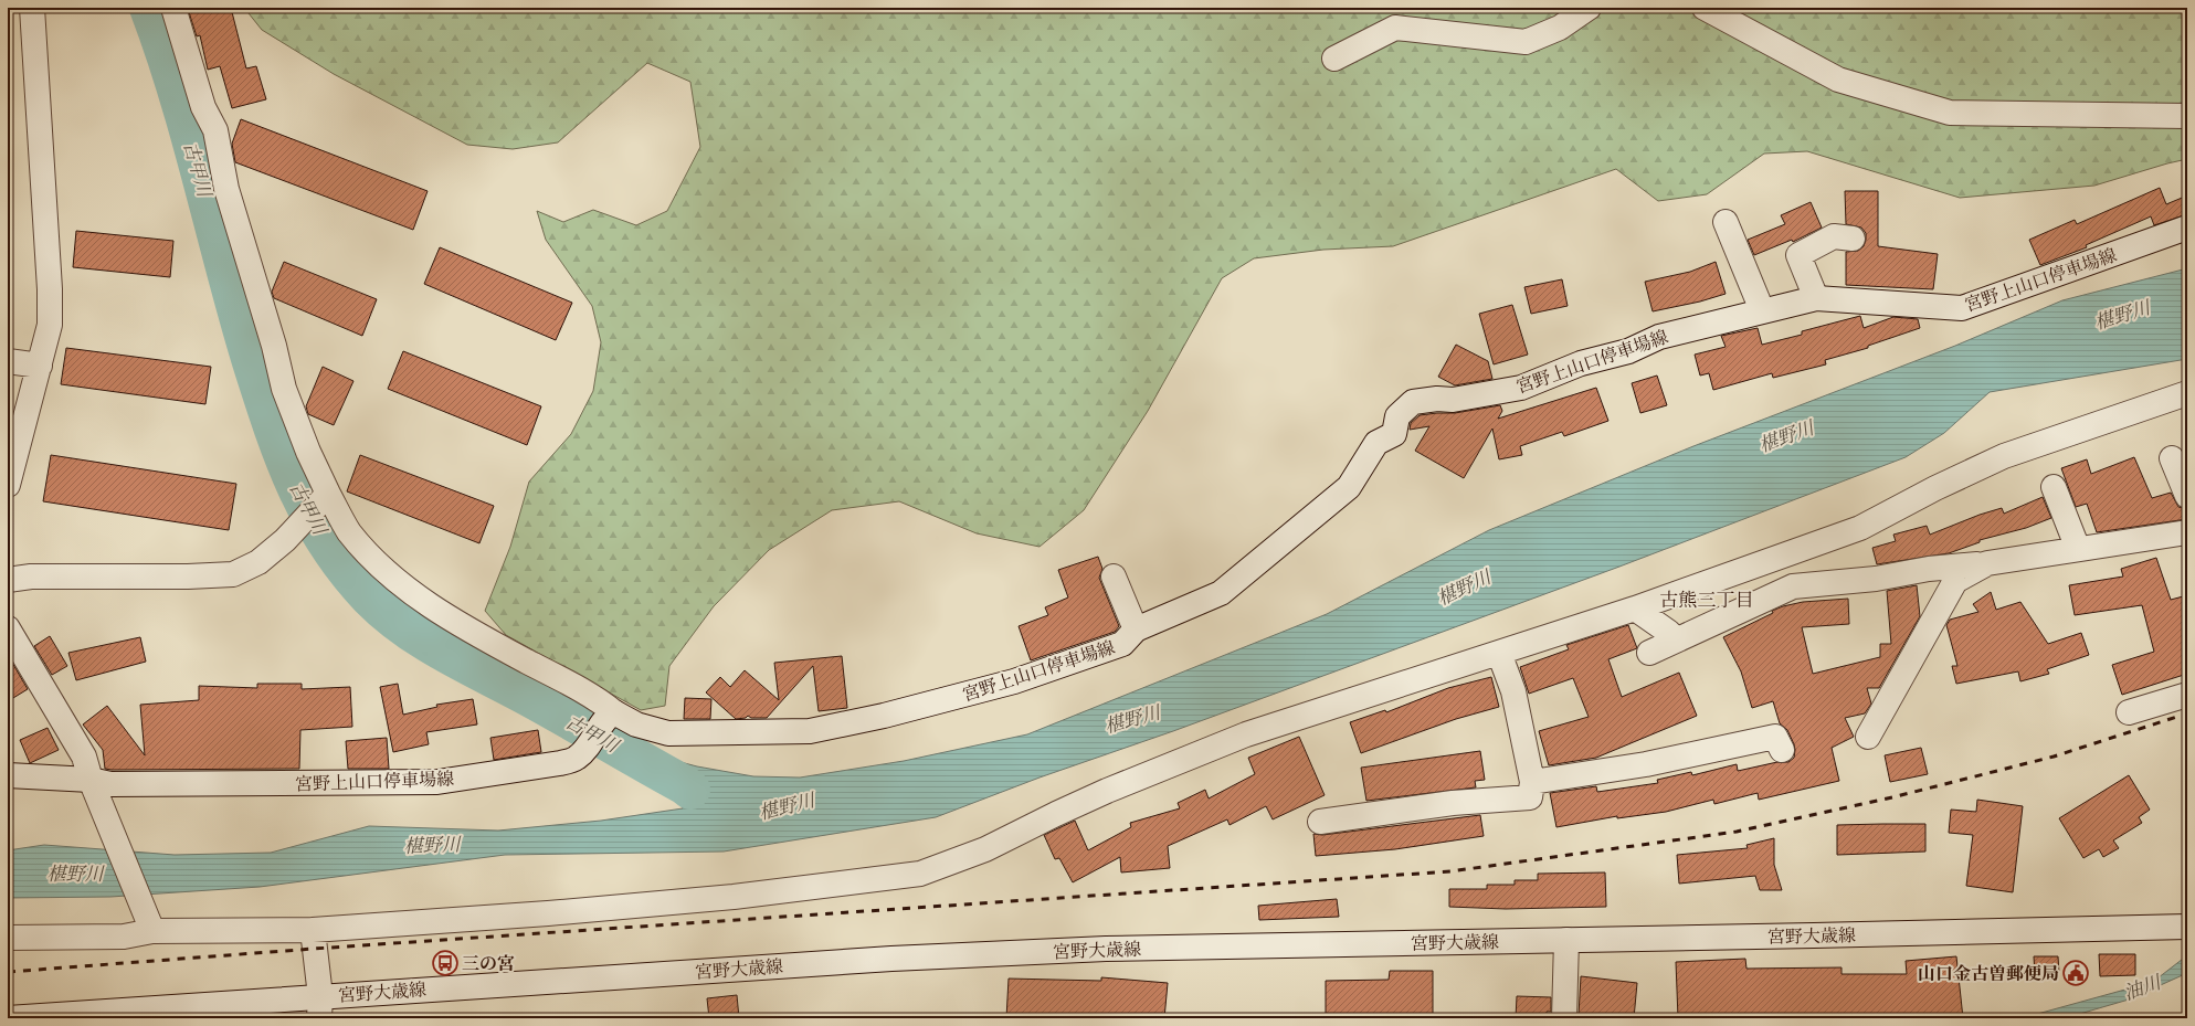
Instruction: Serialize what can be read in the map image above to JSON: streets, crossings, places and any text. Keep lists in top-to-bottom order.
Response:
{
  "streets": {
    "street": ["宮野上山口停車場線", "宮野大歳線"]
  },
  "districts": ["古熊三丁目"],
  "water": ["古甲川", "椹野川", "油川"],
  "places": {
    "bus stop": ["三の宮"],
    "public building": ["山口金古曽郵便局"]
  }
}
